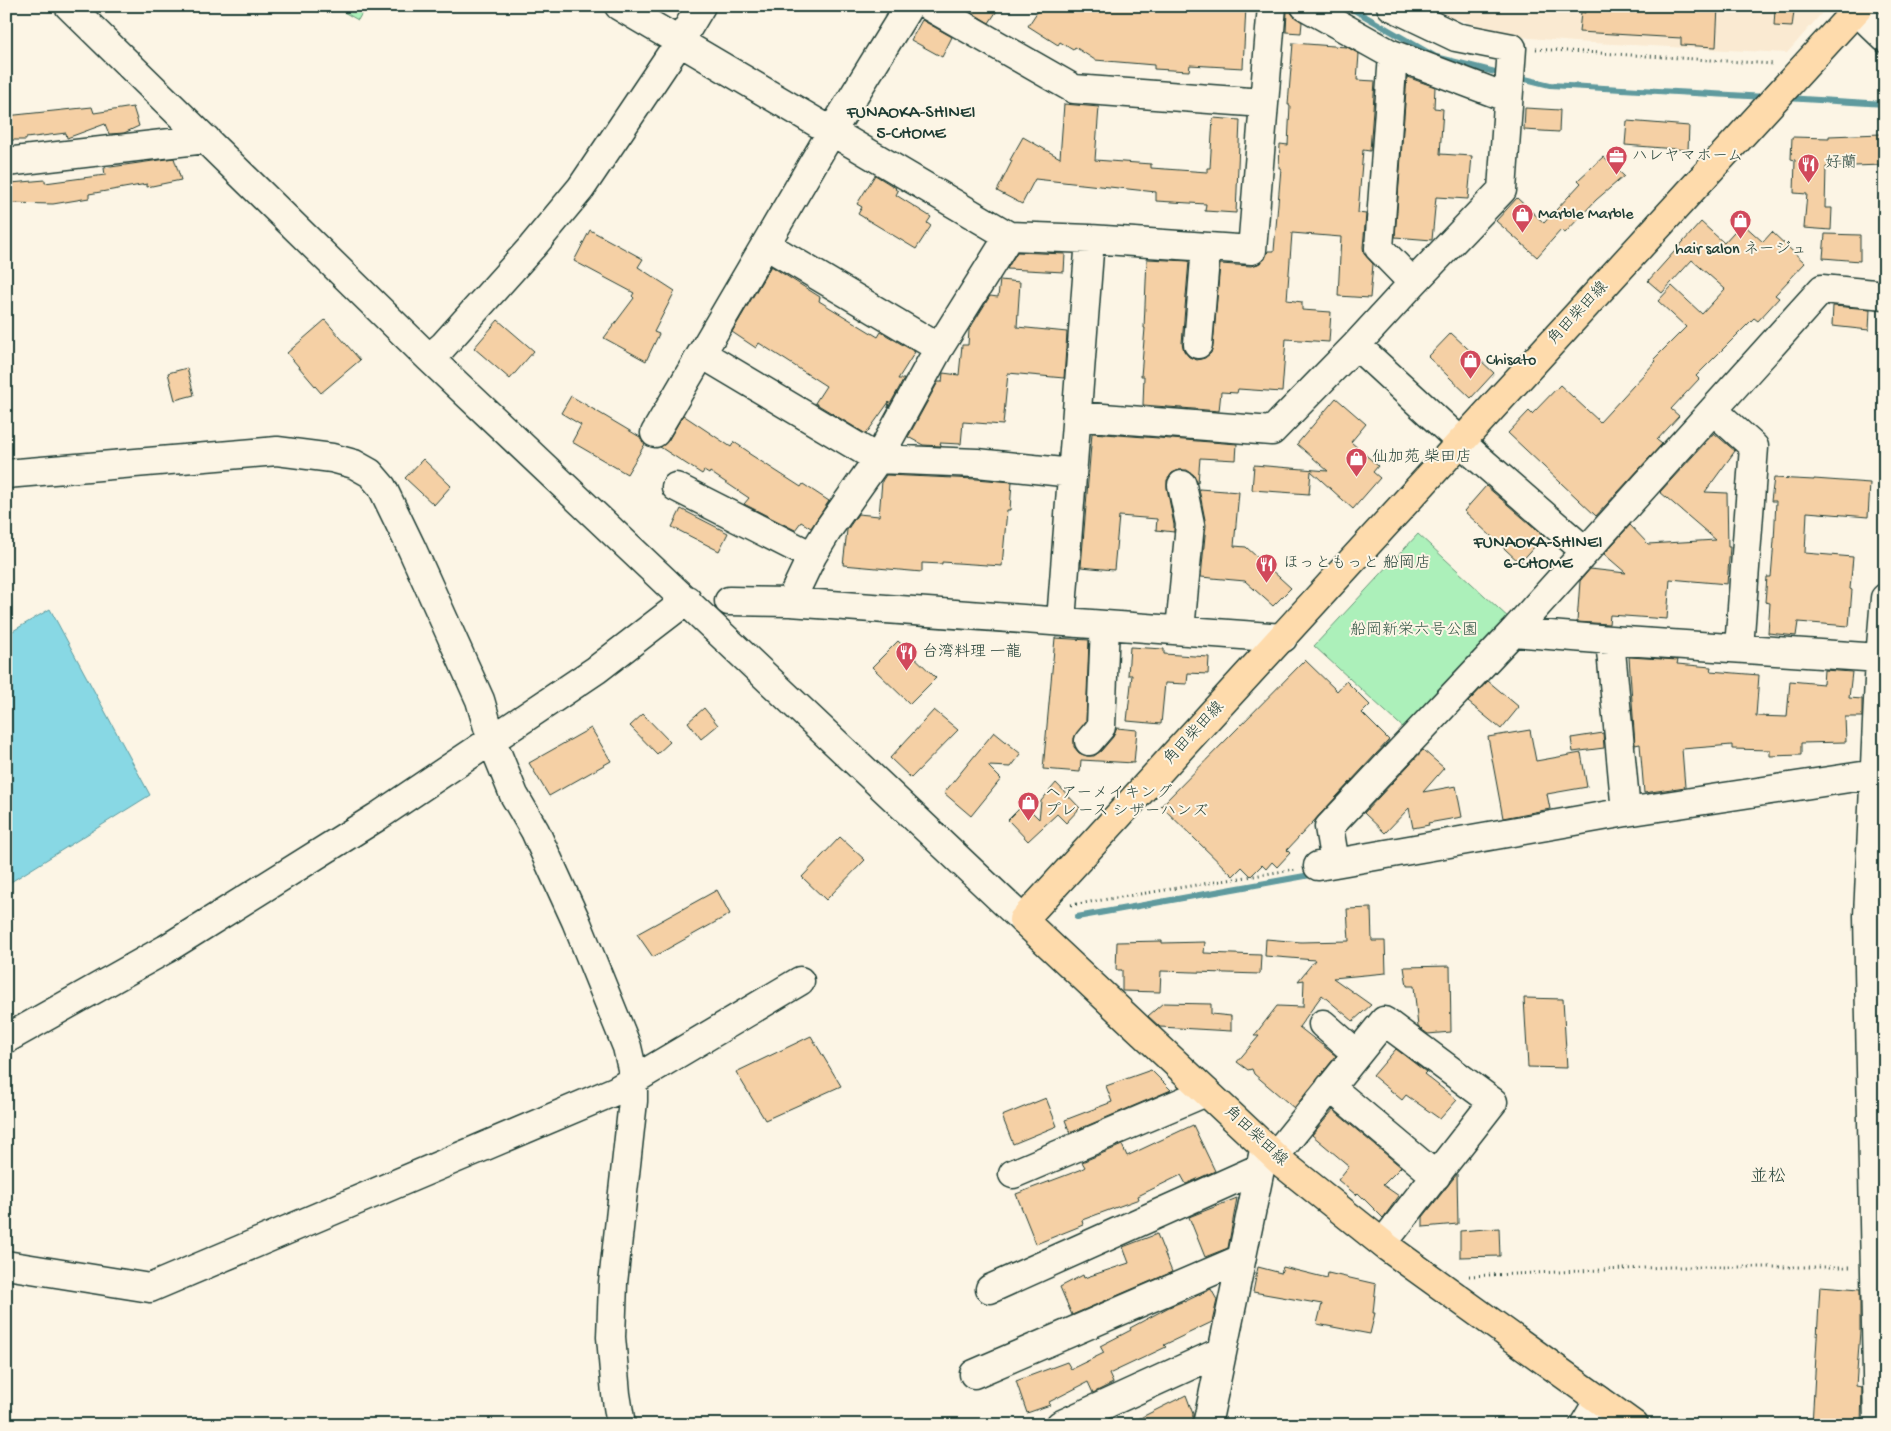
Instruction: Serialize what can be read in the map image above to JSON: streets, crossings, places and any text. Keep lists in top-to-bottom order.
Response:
{
  "streets": {
    "main road": ["角田柴田線"]
  },
  "districts": ["FUNAOKA-SHINEI 5-CHOME", "FUNAOKA-SHINEI 6-CHOME", "並松"],
  "parks": ["船岡新栄六号公園"],
  "places": {
    "office": ["ハレヤマホーム"],
    "restaurant": ["好蘭", "ほっともっと 船岡店", "台湾料理 一龍"],
    "shop": [
      "Marble Marble",
      "hair salon ネージュ",
      "Chisato",
      "仙加苑 柴田店",
      "ヘアーメイキング プレース シザーハンズ"
    ]
  }
}
